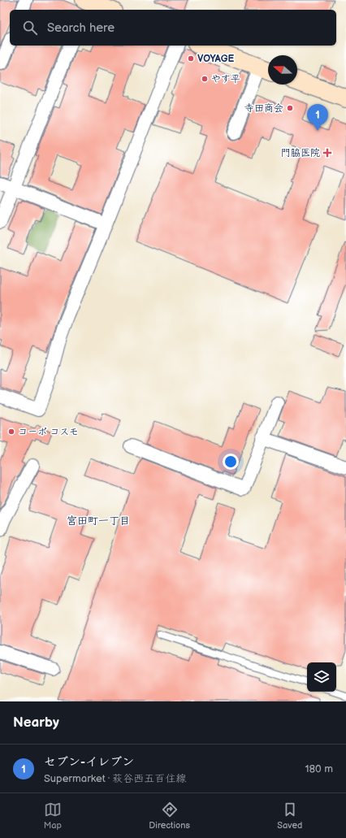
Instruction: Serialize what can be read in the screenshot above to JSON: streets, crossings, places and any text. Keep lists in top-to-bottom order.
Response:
{
  "districts": ["宮田町一丁目"],
  "places": {
    "other": [
      "VOYAGE",
      "やす平",
      "寺田商会",
      "コーポ コスモ"
    ],
    "health": ["門脇医院"]
  },
  "north": "left",
  "page": {
    "search": "Search here",
    "pins": "1",
    "heading": "Nearby",
    "list": [
      {
        "mark": "1",
        "name": "セブン-イレブン",
        "note": "Supermarket · 萩谷西五百住線",
        "value": "180 m"
      }
    ],
    "nav": ["Map", "Directions", "Saved"]
  }
}
